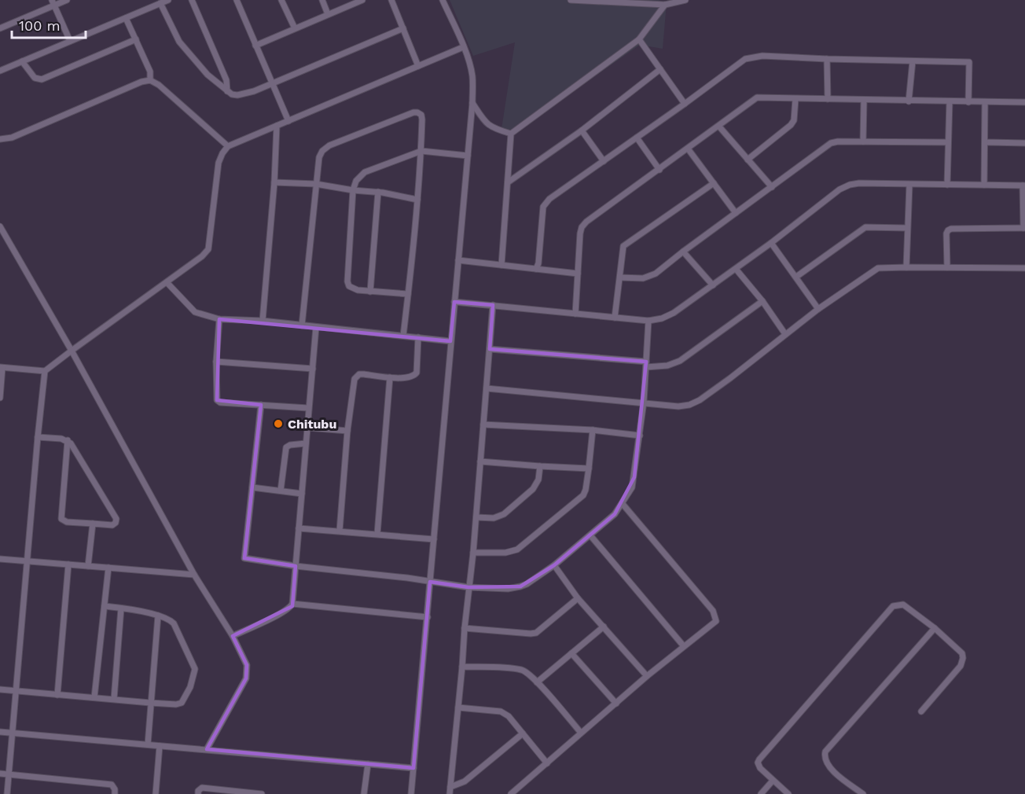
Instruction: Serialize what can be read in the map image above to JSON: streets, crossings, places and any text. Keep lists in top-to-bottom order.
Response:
{
  "places": ["Chitubu"],
  "scale_bar": "100 m"
}
